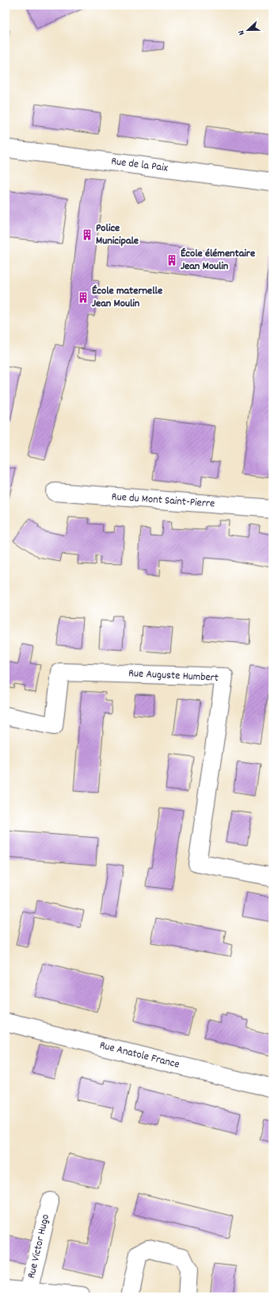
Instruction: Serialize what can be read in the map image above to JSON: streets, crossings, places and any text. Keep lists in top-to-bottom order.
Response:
{
  "streets": {
    "street": [
      "Rue de la Paix",
      "Rue du Mont Saint-Pierre",
      "Rue Auguste Humbert",
      "Rue Anatole France",
      "Rue Victor Hugo"
    ]
  },
  "places": {
    "building": ["Police Municipale", "École élémentaire Jean Moulin", "École maternelle Jean Moulin"]
  },
  "north": "left"
}
